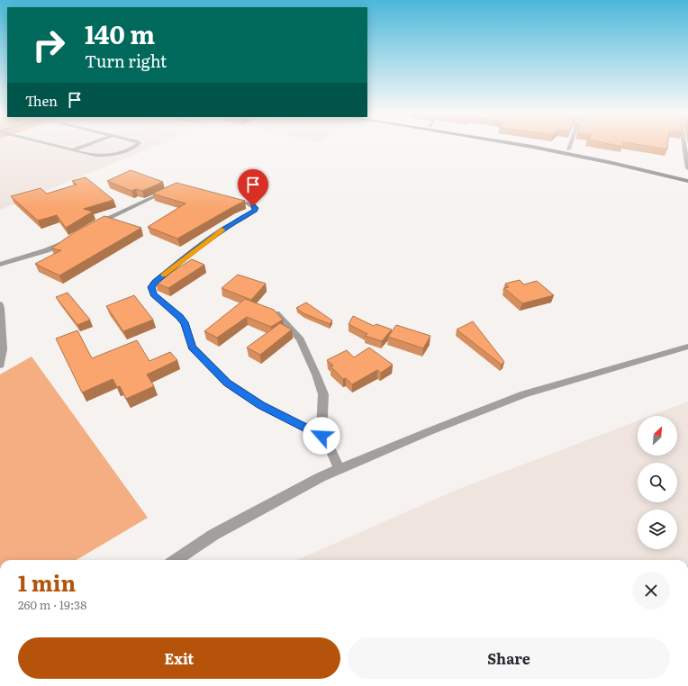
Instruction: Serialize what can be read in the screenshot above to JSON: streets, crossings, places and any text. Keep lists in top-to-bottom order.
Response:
{
  "north": "top right",
  "page": {
    "turn": ["140 m", "Turn right"],
    "then": "Then",
    "heading": ["1 min", "260 m · 19:38"],
    "buttons": ["Exit", "Share"]
  }
}
